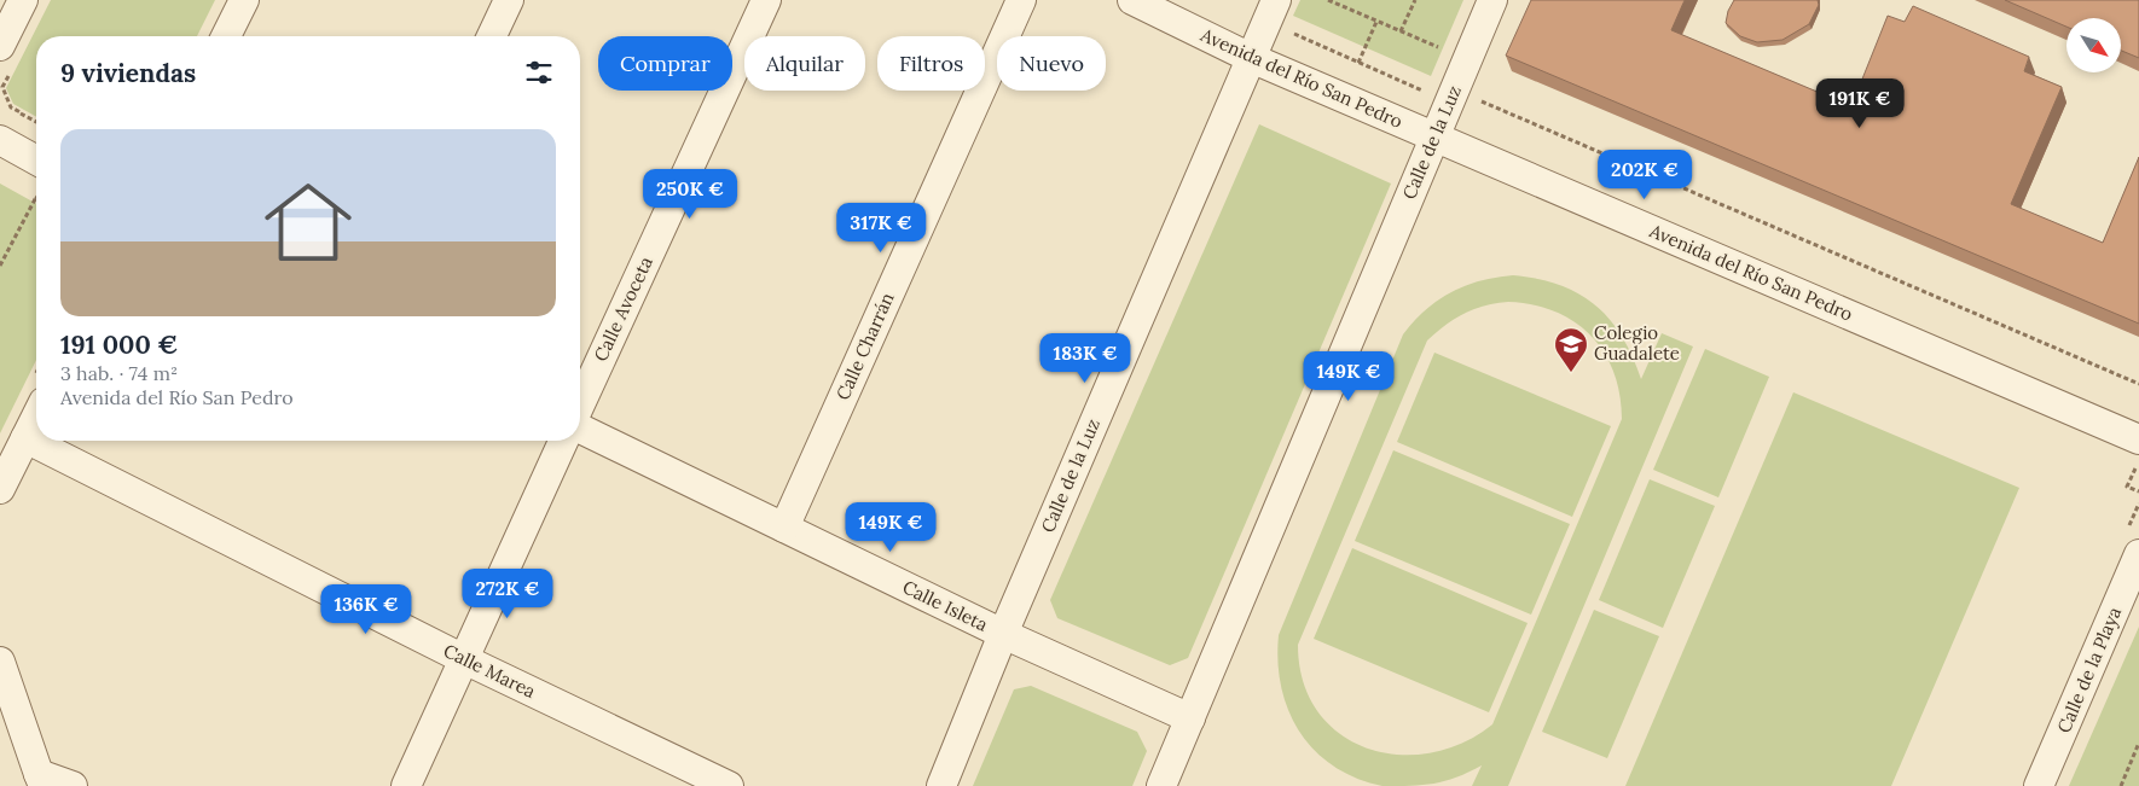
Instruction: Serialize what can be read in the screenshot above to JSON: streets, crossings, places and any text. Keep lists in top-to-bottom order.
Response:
{
  "streets": {
    "street": [
      "Avenida del Río San Pedro",
      "Calle de la Luz",
      "Calle Avoceta",
      "Calle Charrán",
      "Calle Isleta",
      "Calle de la Playa",
      "Calle Marea"
    ]
  },
  "crossings": [
    ["Avenida del Río San Pedro", "Calle de la Luz"],
    ["Calle de la Luz", "Calle Isleta"],
    ["Calle Charrán", "Calle Isleta"]
  ],
  "places": {
    "school or university": ["Colegio Guadalete"]
  },
  "north": "bottom right",
  "page": {
    "chip": [
      "Comprar",
      "Alquilar",
      "Filtros",
      "Nuevo"
    ],
    "heading": "9 viviendas",
    "price": [
      "191K €",
      "202K €",
      "250K €",
      "317K €",
      "183K €",
      "149K €",
      "149K €",
      "272K €",
      "136K €"
    ],
    "list": [
      {
        "name": "191 000 €",
        "note": "3 hab. · 74 m² · Avenida del Río San Pedro"
      }
    ]
  }
}
